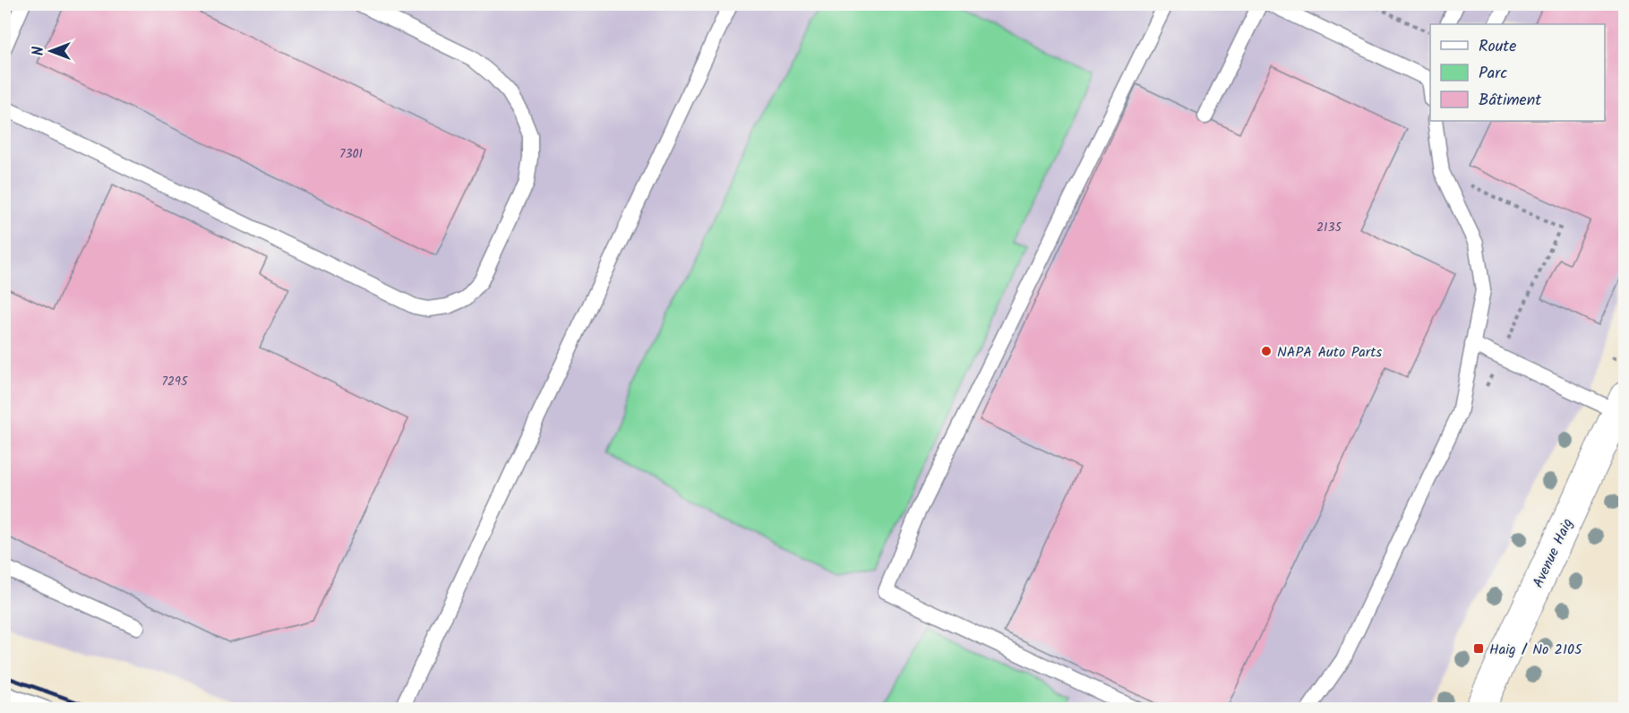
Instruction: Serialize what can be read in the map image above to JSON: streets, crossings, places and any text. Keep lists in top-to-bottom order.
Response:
{
  "streets": {
    "street": ["Avenue Haig"]
  },
  "places": {
    "other": ["NAPA Auto Parts"],
    "transit": ["Haig / No 2105"]
  },
  "house_numbers": ["7301", "2135", "7295"],
  "legend": ["Route", "Parc", "Bâtiment"],
  "north": "left"
}
